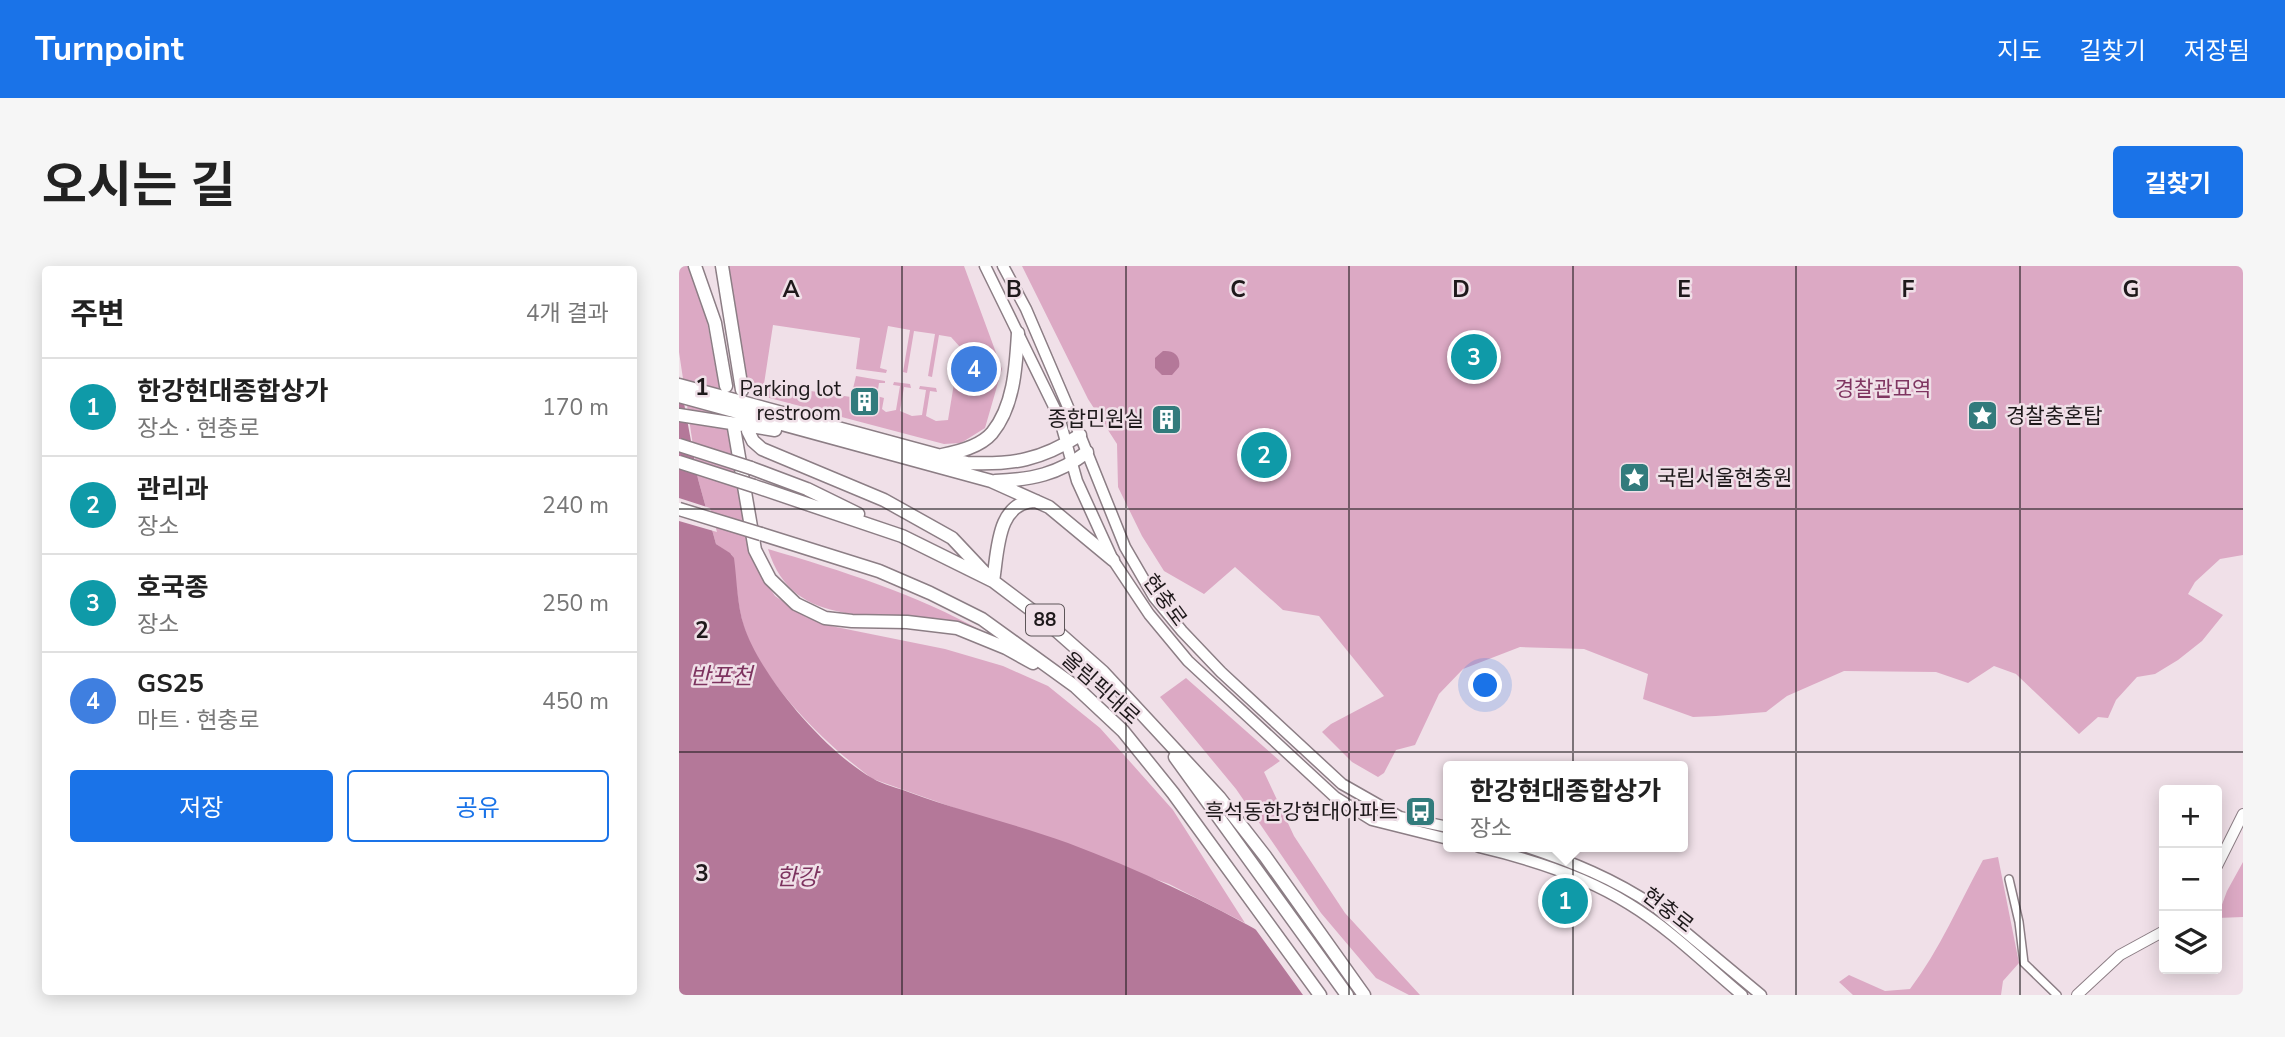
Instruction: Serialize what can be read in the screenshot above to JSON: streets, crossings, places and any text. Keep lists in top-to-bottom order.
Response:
{
  "streets": {
    "highway": ["88", "올림픽대로"],
    "main road": ["현충로"]
  },
  "water": ["반포천", "한강"],
  "parks": ["경찰관묘역"],
  "places": {
    "building": ["Parking lot restroom", "종합민원실"],
    "place": ["경찰충혼탑", "국립서울현충원"],
    "bus stop": ["흑석동한강현대아파트"]
  },
  "page": {
    "header": "Turnpoint",
    "nav": ["지도", "길찾기", "저장됨"],
    "title": "오시는 길",
    "buttons": [
      "길찾기",
      ["저장", "공유"]
    ],
    "heading": ["주변", "4개 결과"],
    "pins": [
      "3",
      "4",
      "2",
      "1"
    ],
    "list": [
      {
        "mark": "1",
        "name": "한강현대종합상가",
        "note": "장소 · 현충로",
        "value": "170 m"
      },
      {
        "mark": "2",
        "name": "관리과",
        "note": "장소",
        "value": "240 m"
      },
      {
        "mark": "3",
        "name": "호국종",
        "note": "장소",
        "value": "250 m"
      },
      {
        "mark": "4",
        "name": "GS25",
        "note": "마트 · 현충로",
        "value": "450 m"
      }
    ],
    "popup": ["한강현대종합상가", "장소"],
    "map_buttons": ["+", "−"]
  },
  "grid": {
    "columns": [
      "A",
      "B",
      "C",
      "D",
      "E",
      "F",
      "G"
    ],
    "rows": ["1", "2", "3"]
  }
}
